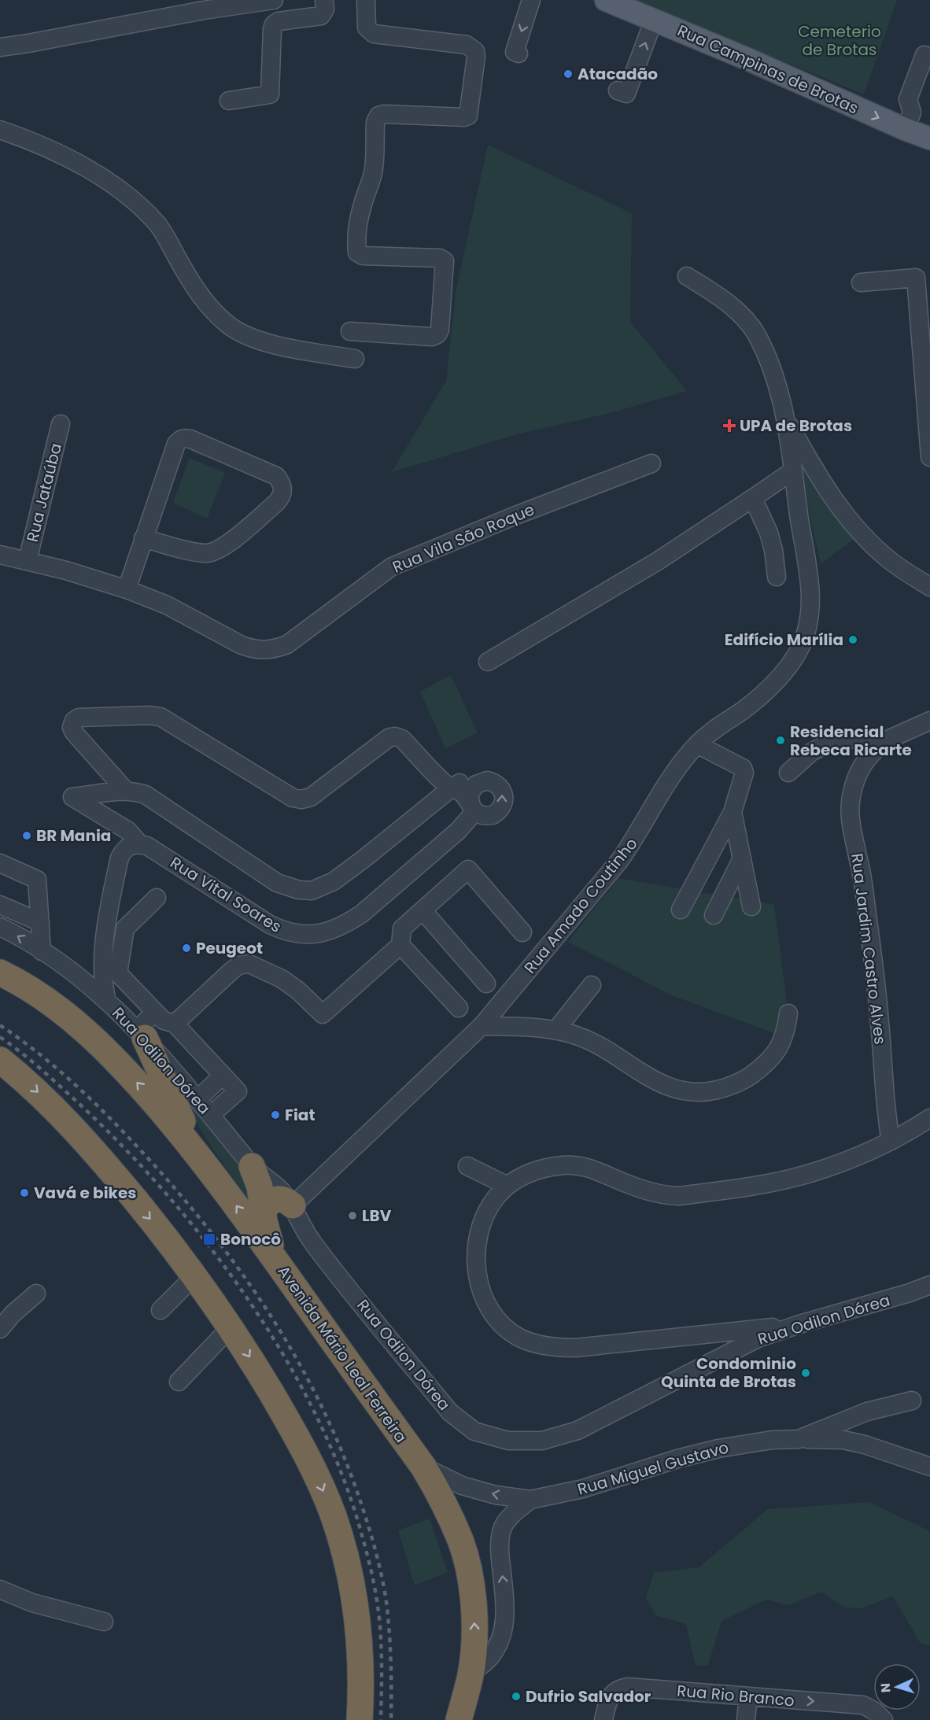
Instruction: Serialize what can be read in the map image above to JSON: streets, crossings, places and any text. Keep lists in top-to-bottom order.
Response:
{
  "streets": {
    "highway": ["Avenida Mário Leal Ferreira"],
    "main road": ["Rua Campinas de Brotas"],
    "street": [
      "Rua Jataúba",
      "Rua Vila São Roque",
      "Rua Vital Soares",
      "Rua Amado Coutinho",
      "Rua Jardim Castro Alves",
      "Rua Odilon Dórea",
      "Rua Miguel Gustavo",
      "Rua Rio Branco"
    ]
  },
  "crossings": [
    ["Rua Jataúba", "Rua Vila São Roque"],
    ["Rua Amado Coutinho", "Rua Odilon Dórea"]
  ],
  "one_way": ["Rua Campinas de Brotas", "Rua Rio Branco"],
  "parks": ["Cemeterio de Brotas"],
  "places": {
    "other": [
      "Atacadão",
      "Edifício Marília",
      "Residencial Rebeca Ricarte",
      "BR Mania",
      "Peugeot",
      "Fiat",
      "Vavá e bikes",
      "LBV",
      "Condominio Quinta de Brotas",
      "Dufrio Salvador"
    ],
    "health": ["UPA de Brotas"],
    "transit": ["Bonocô"]
  },
  "north": "left"
}
